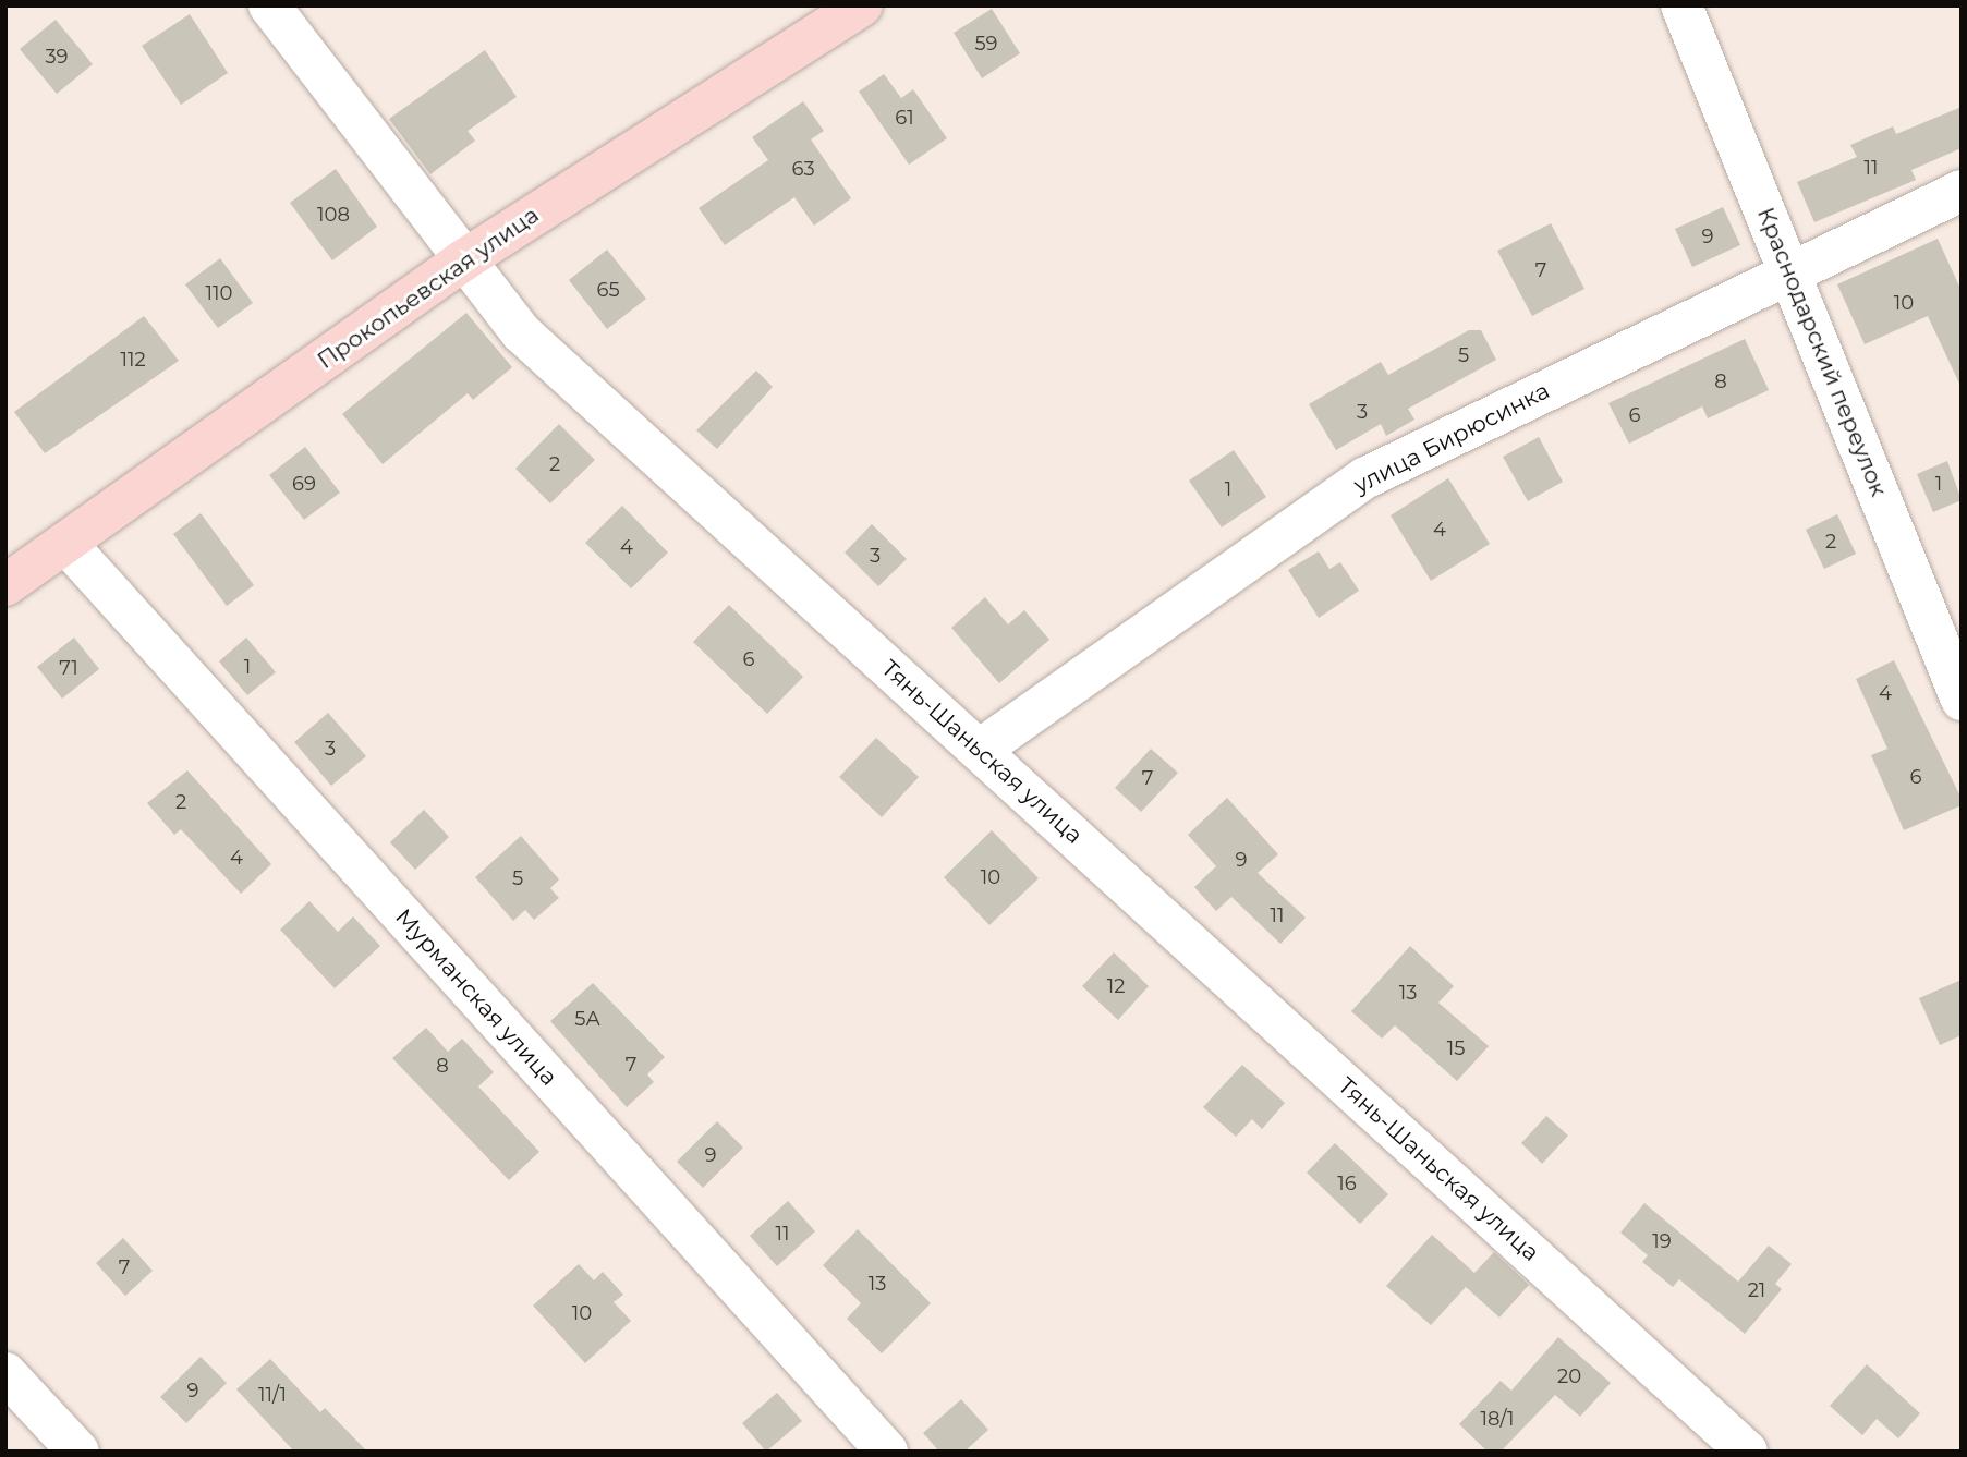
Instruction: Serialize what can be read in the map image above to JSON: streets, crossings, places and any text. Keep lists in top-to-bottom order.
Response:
{
  "streets": {
    "main road": ["Прокопьевская улица"],
    "street": [
      "Краснодарский переулок",
      "улица Бирюсинка",
      "Тянь-Шаньская улица",
      "Мурманская улица"
    ]
  },
  "crossings": [
    ["Прокопьевская улица", "Тянь-Шаньская улица"],
    ["Прокопьевская улица", "Мурманская улица"],
    ["Краснодарский переулок", "улица Бирюсинка"],
    ["улица Бирюсинка", "Тянь-Шаньская улица"]
  ],
  "house_numbers": [
    "59",
    "39",
    "61",
    "11",
    "63",
    "108",
    "9",
    "7",
    "65",
    "110",
    "10",
    "5",
    "112",
    "8",
    "3",
    "6",
    "2",
    "69",
    "1",
    "1",
    "4",
    "2",
    "4",
    "3",
    "6",
    "1",
    "71",
    "4",
    "3",
    "6",
    "7",
    "2",
    "4",
    "9",
    "10",
    "5",
    "11",
    "12",
    "13",
    "5А",
    "15",
    "7",
    "8",
    "9",
    "16",
    "11",
    "19",
    "7",
    "13",
    "21",
    "10",
    "20",
    "9",
    "11/1",
    "18/1"
  ]
}
